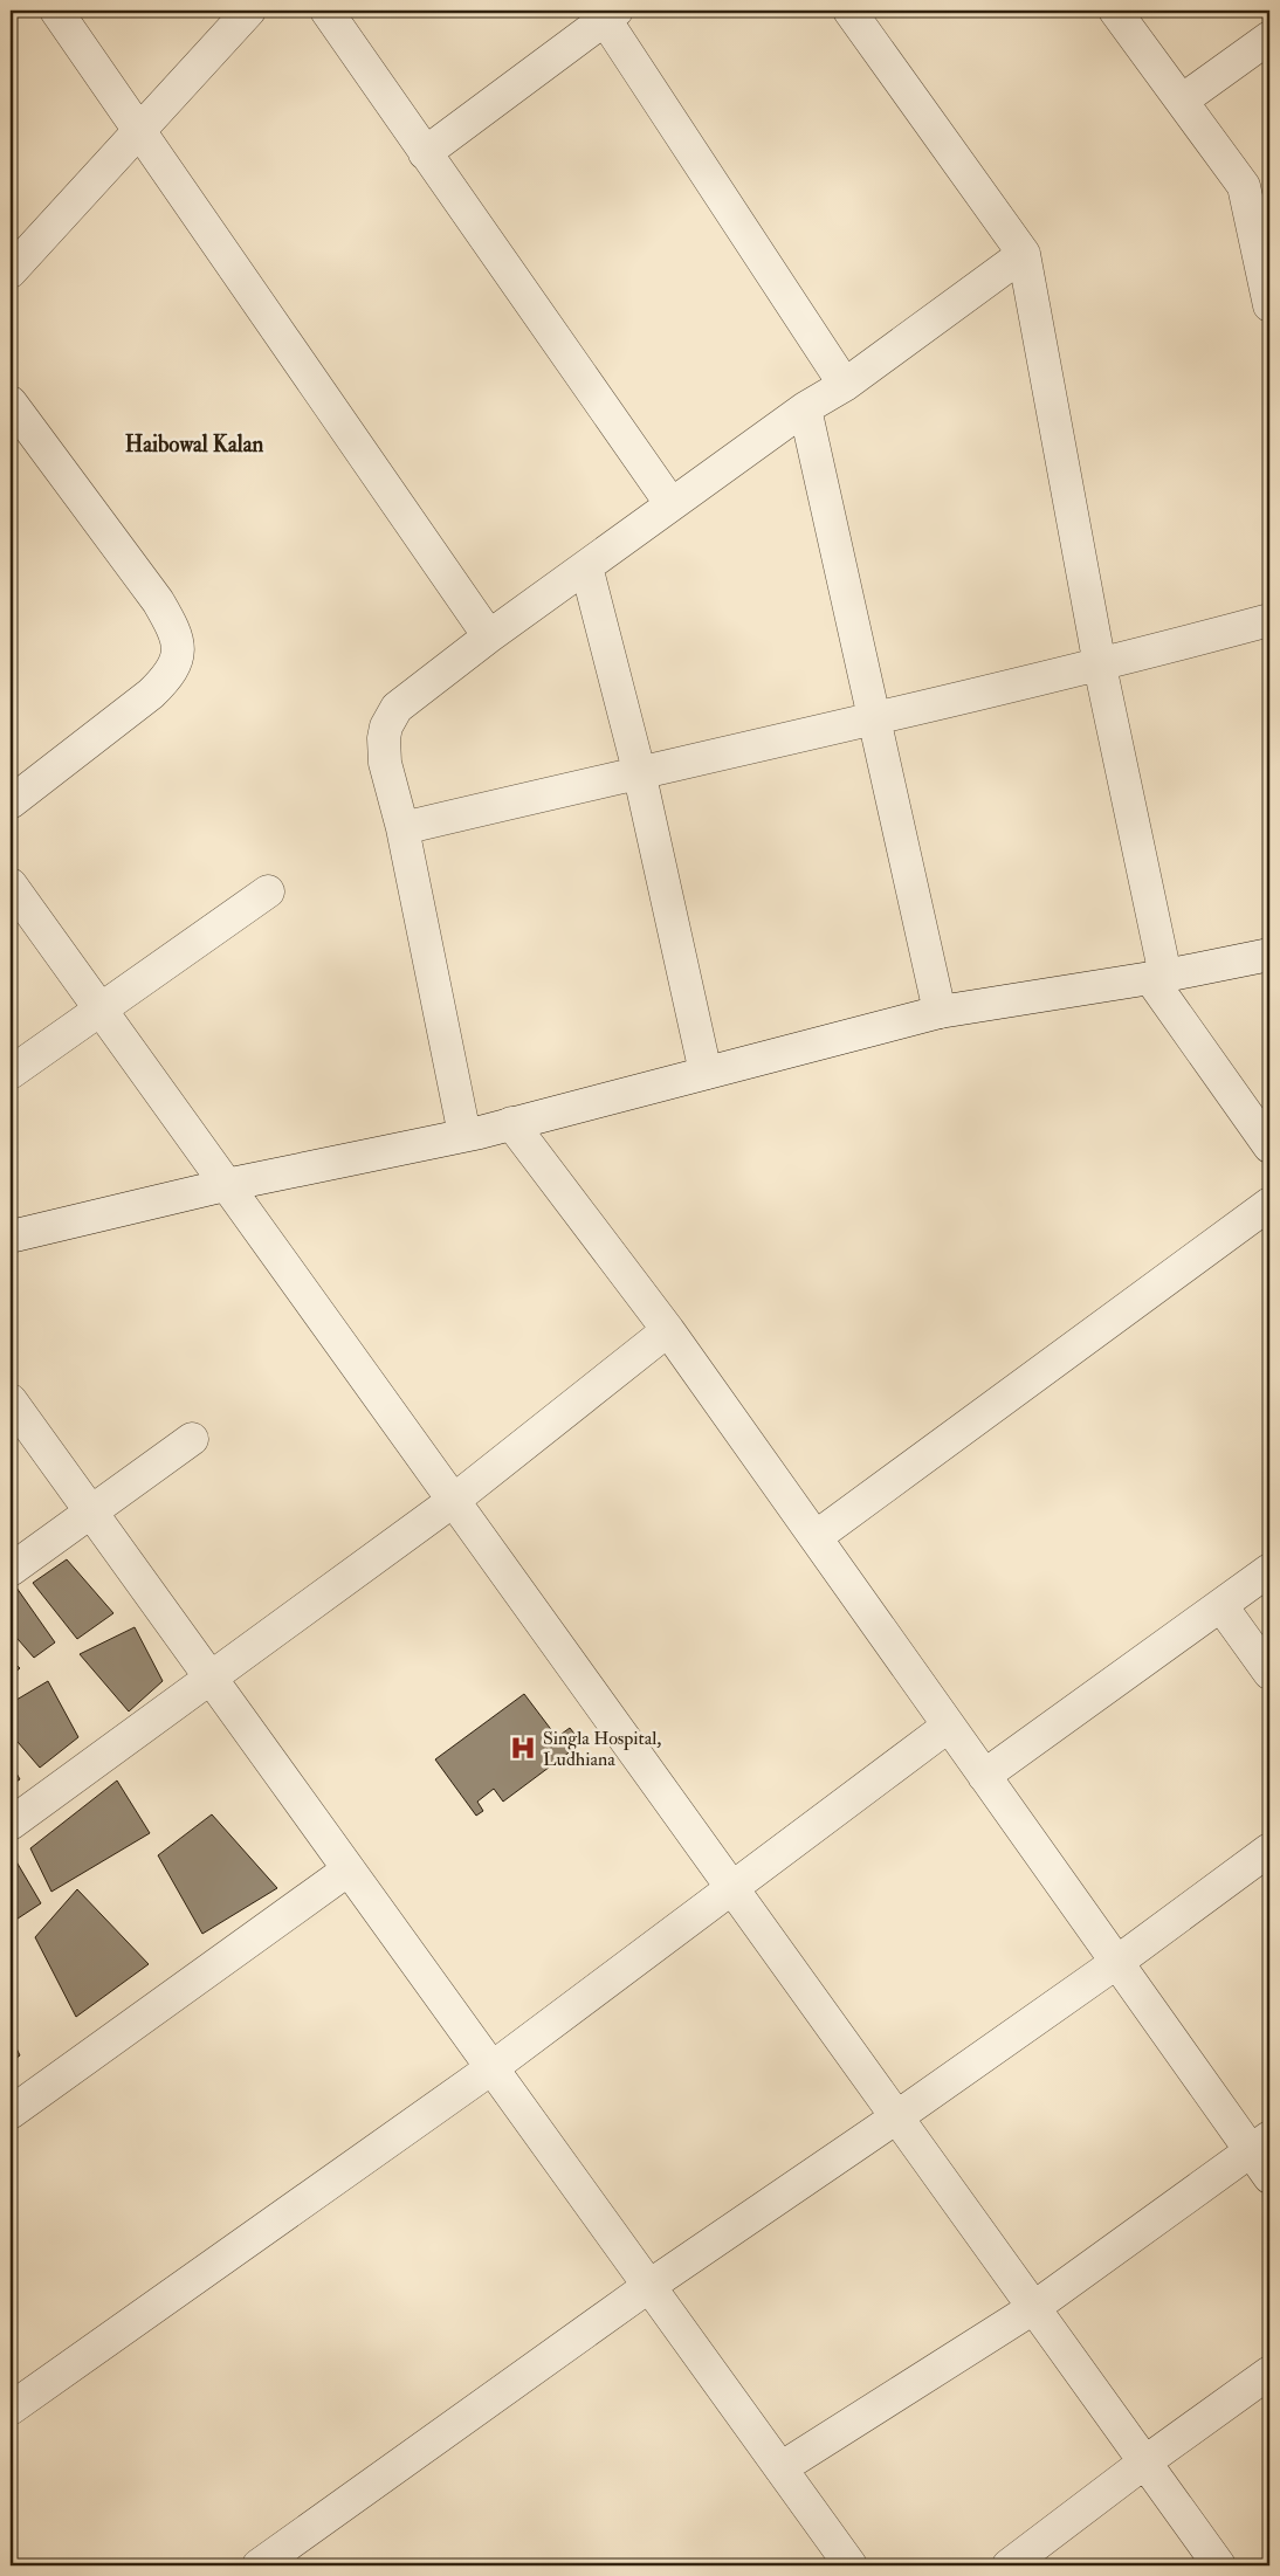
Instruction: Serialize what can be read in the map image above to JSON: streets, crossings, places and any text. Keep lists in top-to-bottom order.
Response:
{
  "districts": ["Haibowal Kalan"],
  "places": {
    "hospital": ["Singla Hospital, Ludhiana"]
  }
}
